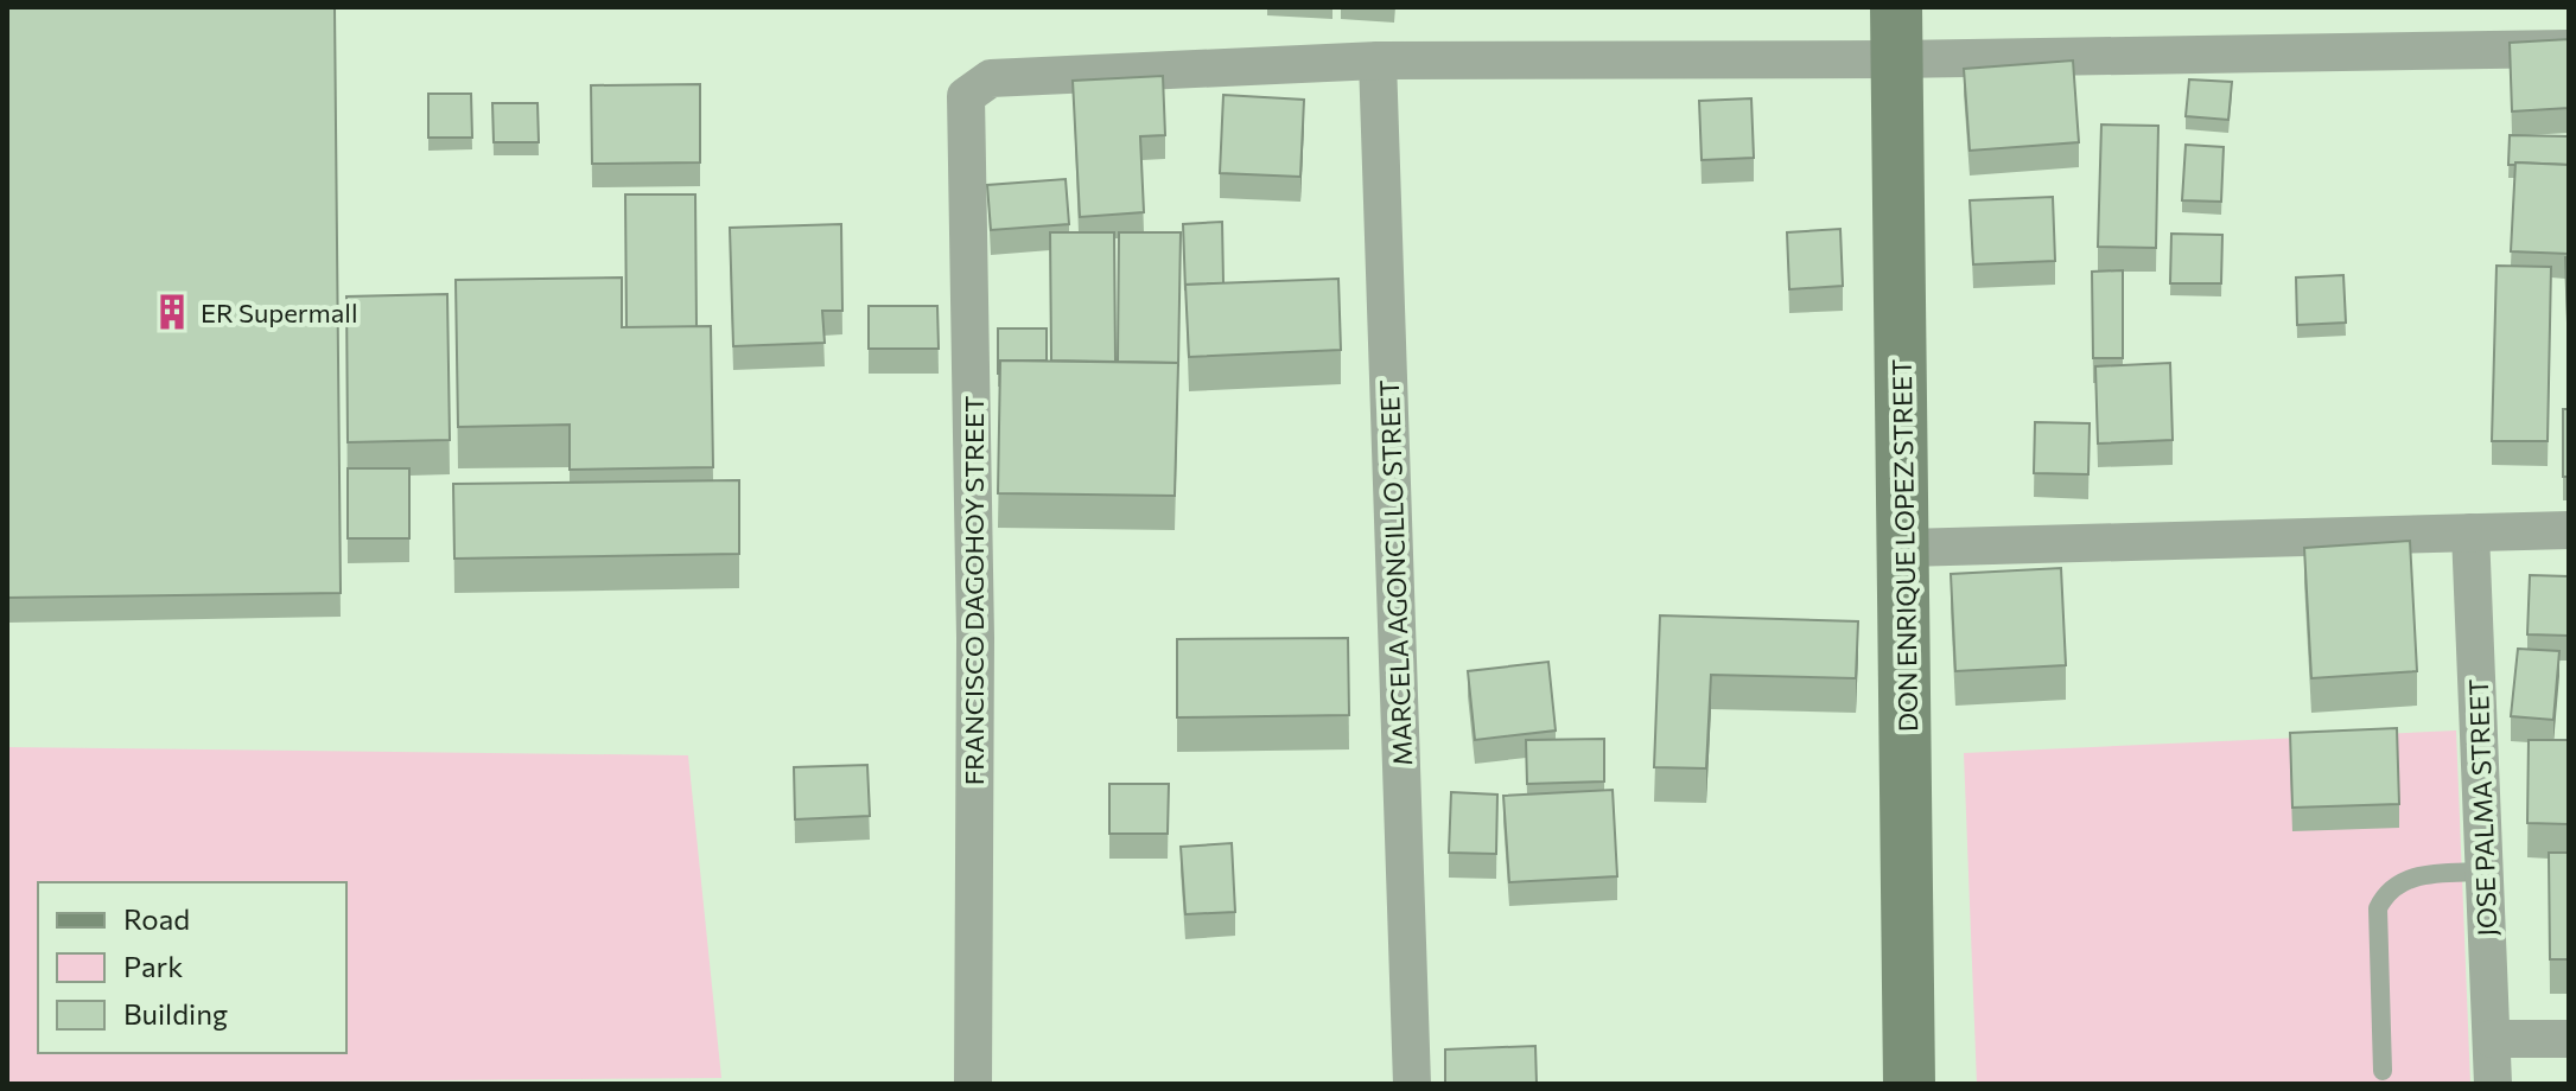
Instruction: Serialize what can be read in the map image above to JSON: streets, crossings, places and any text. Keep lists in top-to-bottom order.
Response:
{
  "streets": {
    "street": [
      "DON ENRIQUE LOPEZ STREET",
      "MARCELA AGONCILLO STREET",
      "FRANCISCO DAGOHOY STREET",
      "JOSE PALMA STREET"
    ]
  },
  "crossings": [
    ["MARCELA AGONCILLO STREET", "FRANCISCO DAGOHOY STREET"]
  ],
  "places": {
    "building": ["ER Supermall"]
  },
  "legend": ["Road", "Park", "Building"]
}
